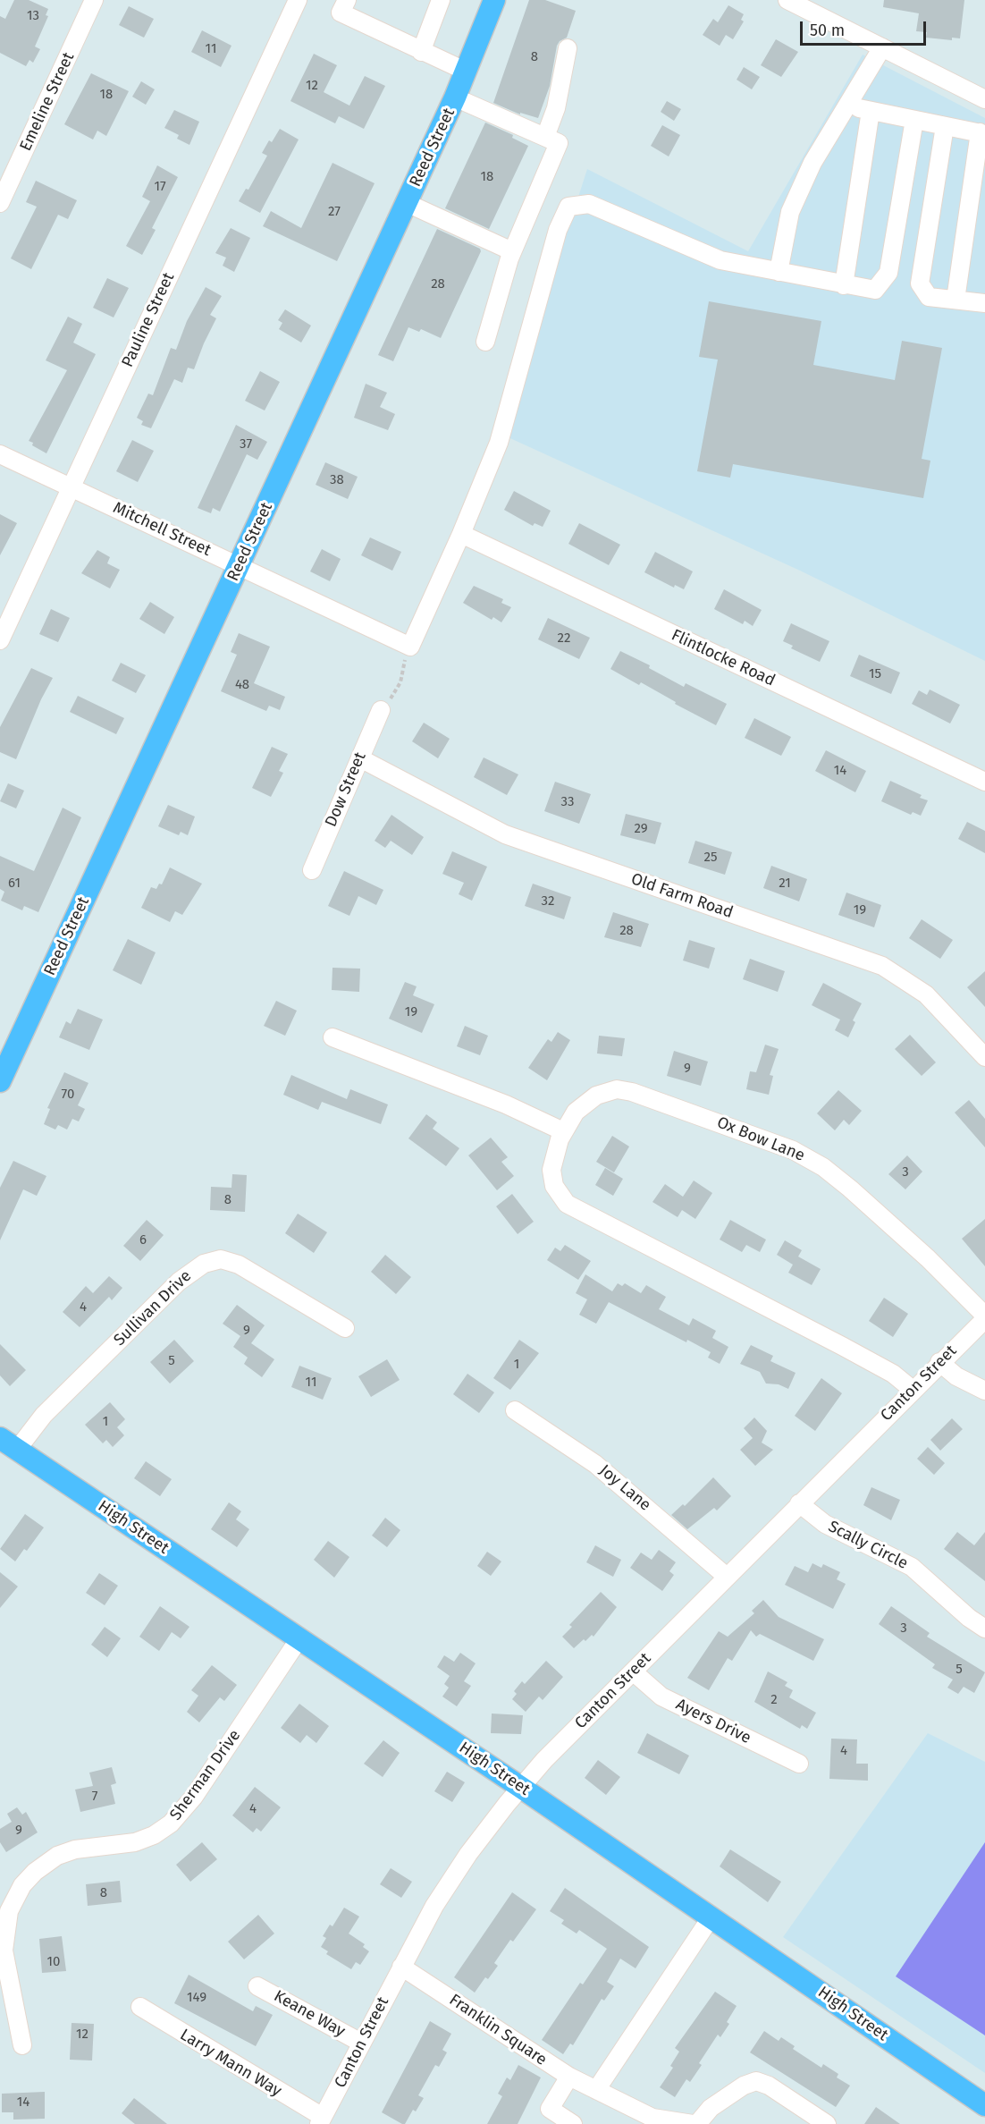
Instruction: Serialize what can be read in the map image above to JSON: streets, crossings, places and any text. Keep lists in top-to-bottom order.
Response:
{
  "streets": {
    "main road": ["Reed Street", "High Street"],
    "street": [
      "Emeline Street",
      "Pauline Street",
      "Mitchell Street",
      "Flintlocke Road",
      "Dow Street",
      "Old Farm Road",
      "Ox Bow Lane",
      "Sullivan Drive",
      "Canton Street",
      "Joy Lane",
      "Scally Circle",
      "Ayers Drive",
      "Sherman Drive",
      "Keane Way",
      "Franklin Square",
      "Larry Mann Way"
    ]
  },
  "crossings": [
    ["Reed Street", "Mitchell Street"],
    ["Pauline Street", "Mitchell Street"],
    ["Dow Street", "Old Farm Road"],
    ["Ox Bow Lane", "Canton Street"],
    ["Sullivan Drive", "High Street"],
    ["Canton Street", "Joy Lane"],
    ["Canton Street", "High Street"],
    ["Canton Street", "Scally Circle"],
    ["Canton Street", "Ayers Drive"],
    ["Canton Street", "Keane Way"],
    ["Canton Street", "Franklin Square"],
    ["Canton Street", "Larry Mann Way"],
    ["High Street", "Sherman Drive"]
  ],
  "house_numbers": [
    "13",
    "11",
    "8",
    "12",
    "18",
    "18",
    "17",
    "27",
    "28",
    "37",
    "38",
    "22",
    "15",
    "48",
    "14",
    "33",
    "29",
    "25",
    "61",
    "21",
    "32",
    "19",
    "28",
    "19",
    "9",
    "70",
    "3",
    "8",
    "6",
    "4",
    "9",
    "5",
    "1",
    "11",
    "1",
    "3",
    "5",
    "2",
    "4",
    "7",
    "4",
    "9",
    "8",
    "10",
    "149",
    "12",
    "14"
  ],
  "scale_bar": "50 m"
}
